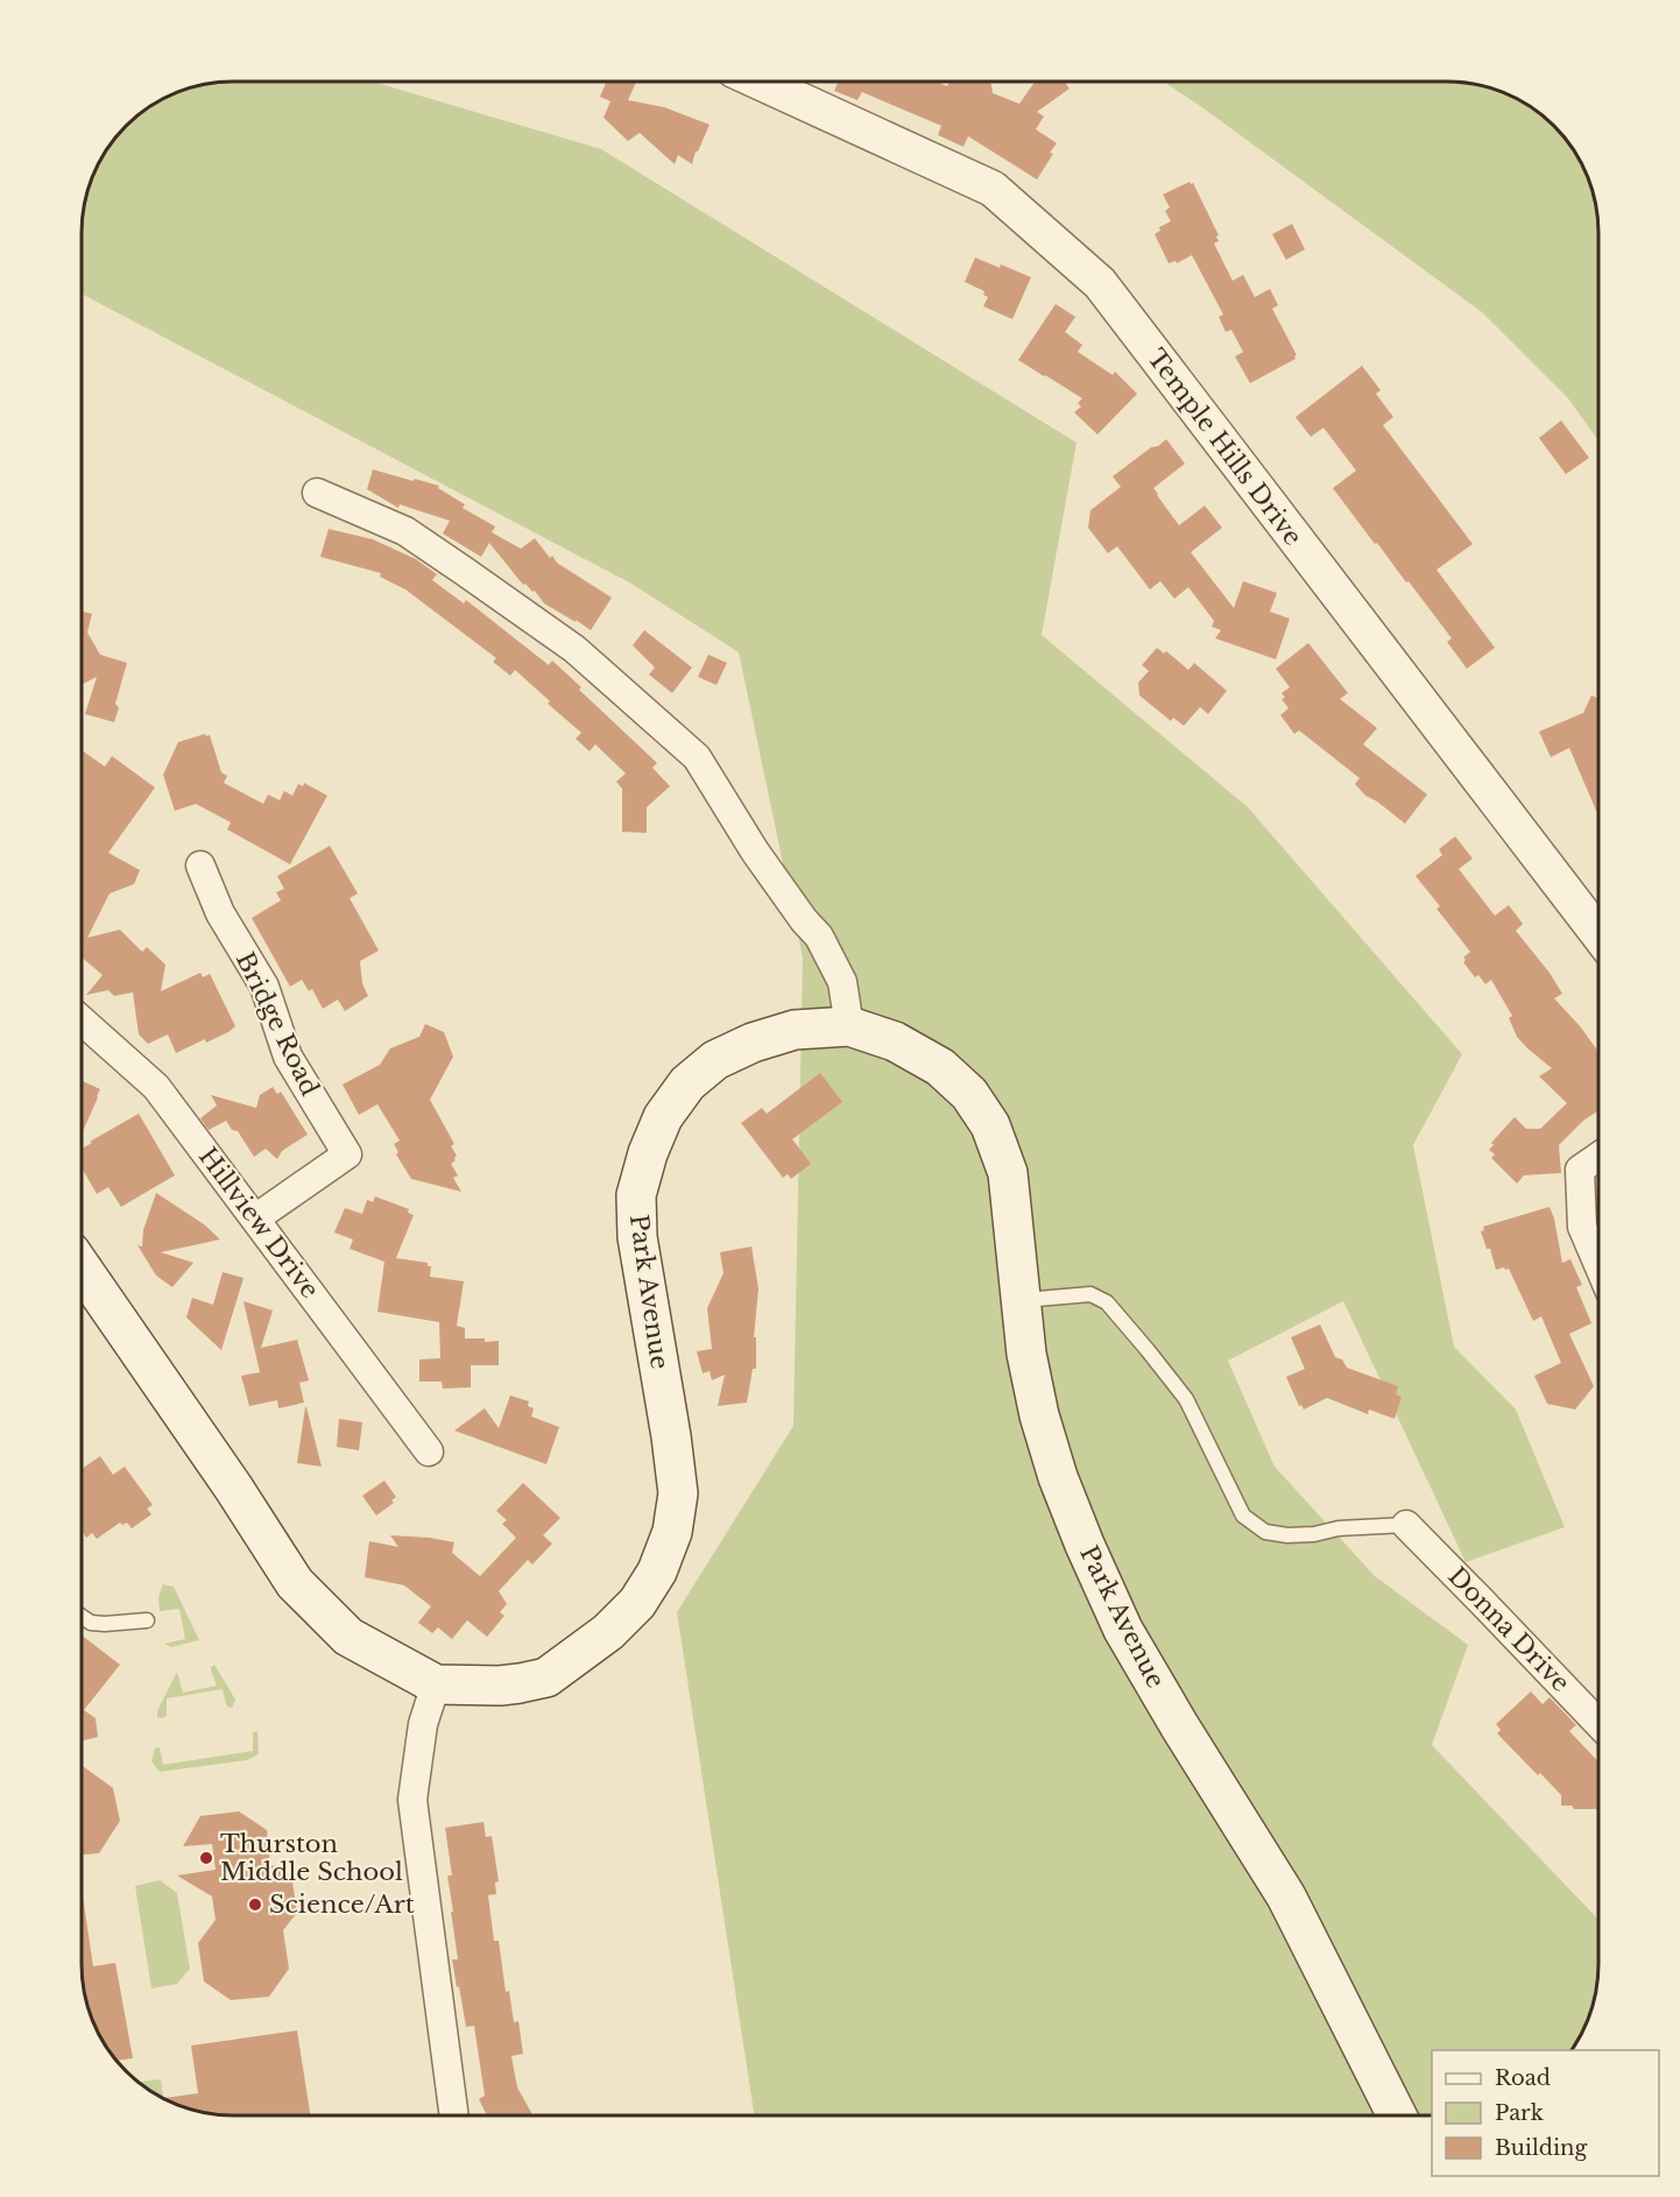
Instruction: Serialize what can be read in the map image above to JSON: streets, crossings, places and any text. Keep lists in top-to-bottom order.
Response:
{
  "streets": {
    "main road": ["Park Avenue"],
    "street": [
      "Temple Hills Drive",
      "Bridge Road",
      "Hillview Drive",
      "Donna Drive"
    ]
  },
  "crossings": [
    ["Bridge Road", "Hillview Drive"]
  ],
  "places": ["Thurston Middle School", "Science/Art"],
  "legend": ["Road", "Park", "Building"]
}
